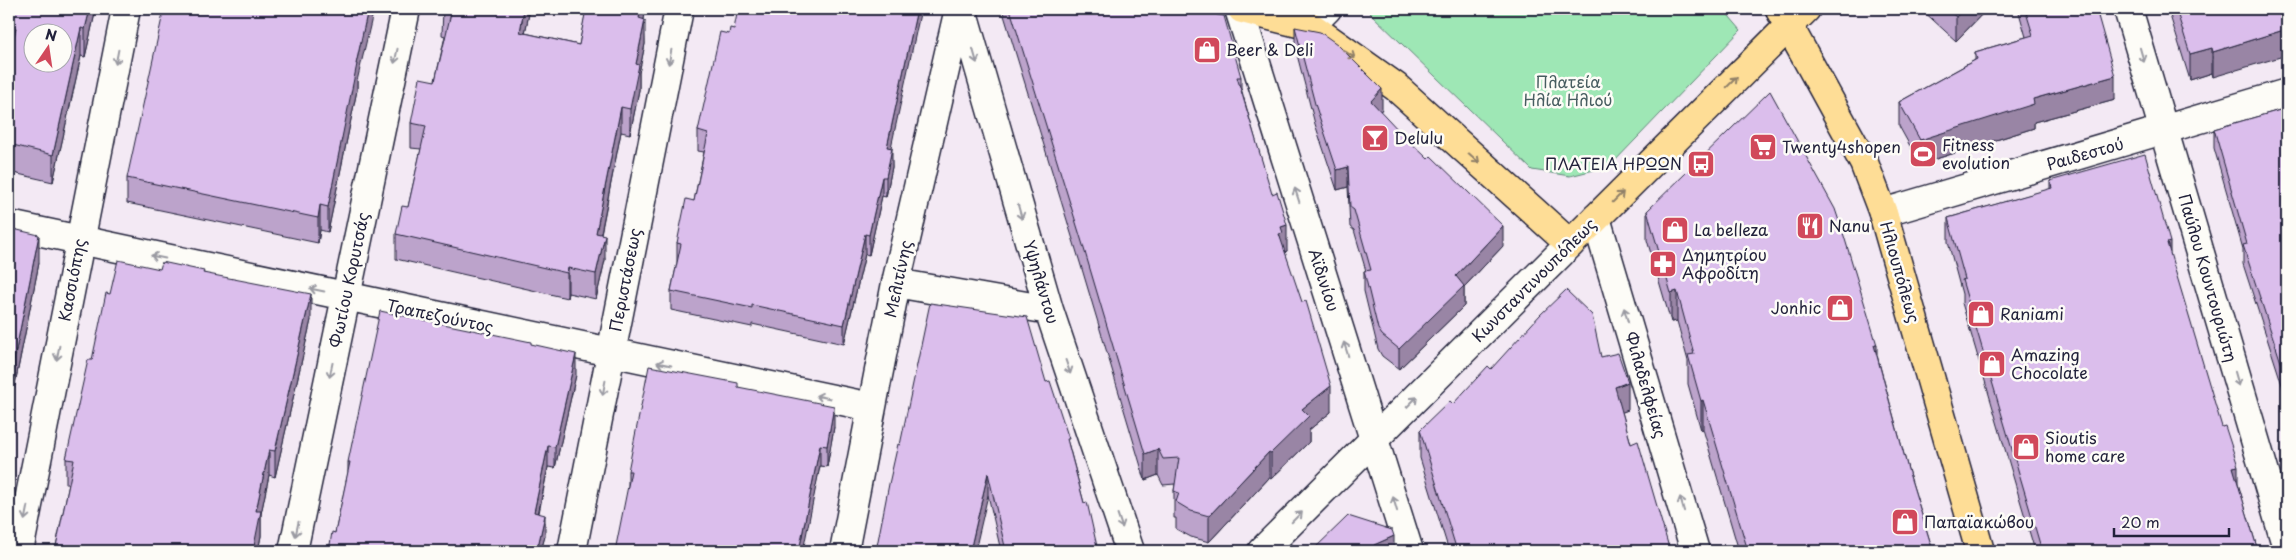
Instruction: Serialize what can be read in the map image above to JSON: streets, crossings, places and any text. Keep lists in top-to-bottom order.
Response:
{
  "streets": {
    "main road": ["Ηλιουπόλεως", "Κωνσταντινουπόλεως"],
    "street": [
      "Ραιδεστού",
      "Παύλου Κουντουριώτη",
      "Μελιτίνης",
      "Κασσιόπης",
      "Φωτίου Κορυτσάς",
      "Περιστάσεως",
      "Αϊδινίου",
      "Υψηλάντου",
      "Τραπεζούντος",
      "Φιλαδελφείας"
    ]
  },
  "crossings": [
    ["Ραιδεστού", "Ηλιουπόλεως"],
    ["Ραιδεστού", "Παύλου Κουντουριώτη"],
    ["Ηλιουπόλεως", "Κωνσταντινουπόλεως"],
    ["Μελιτίνης", "Υψηλάντου"],
    ["Μελιτίνης", "Τραπεζούντος"],
    ["Κασσιόπης", "Τραπεζούντος"],
    ["Φωτίου Κορυτσάς", "Τραπεζούντος"],
    ["Περιστάσεως", "Τραπεζούντος"],
    ["Αϊδινίου", "Κωνσταντινουπόλεως"],
    ["Κωνσταντινουπόλεως", "Φιλαδελφείας"]
  ],
  "one_way": [
    "Παύλου Κουντουριώτη",
    "Κασσιόπης",
    "Φωτίου Κορυτσάς",
    "Περιστάσεως",
    "Αϊδινίου",
    "Κωνσταντινουπόλεως",
    "Υψηλάντου",
    "Τραπεζούντος",
    "Φιλαδελφείας"
  ],
  "parks": ["Πλατεία Ηλία Ηλιού"],
  "places": {
    "shop": [
      "Beer & Deli",
      "La belleza",
      "Jonhic",
      "Raniami",
      "Amazing Chocolate",
      "Sioutis home care",
      "Παπαϊακώβου"
    ],
    "bar": ["Delulu"],
    "supermarket": ["Twenty4shopen"],
    "sports": ["Fitness evolution"],
    "bus stop": ["ΠΛΑΤΕΙΑ ΗΡΏΩΝ"],
    "restaurant": ["Nanu"],
    "pharmacy": ["Δημητρίου Αφροδίτη"]
  },
  "scale_bar": "20 m",
  "north": "top"
}
